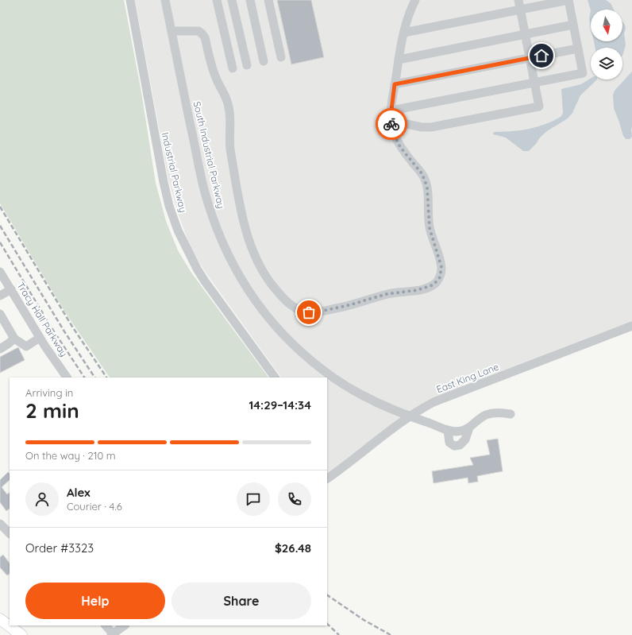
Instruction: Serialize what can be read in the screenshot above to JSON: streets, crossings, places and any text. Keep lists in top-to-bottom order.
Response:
{
  "streets": {
    "street": [
      "South Industrial Parkway",
      "Industrial Parkway",
      "Tracy Hall Parkway",
      "East King Lane"
    ]
  },
  "crossings": [
    ["South Industrial Parkway", "East King Lane"]
  ],
  "north": "bottom",
  "page": {
    "heading": ["2 min", "Arriving in", "14:29–14:34"],
    "panel": [
      "Alex",
      "Courier · 4.6",
      "Order #3323",
      "$26.48"
    ],
    "bar": "On the way · 210 m",
    "buttons": ["Help", "Share"]
  }
}
